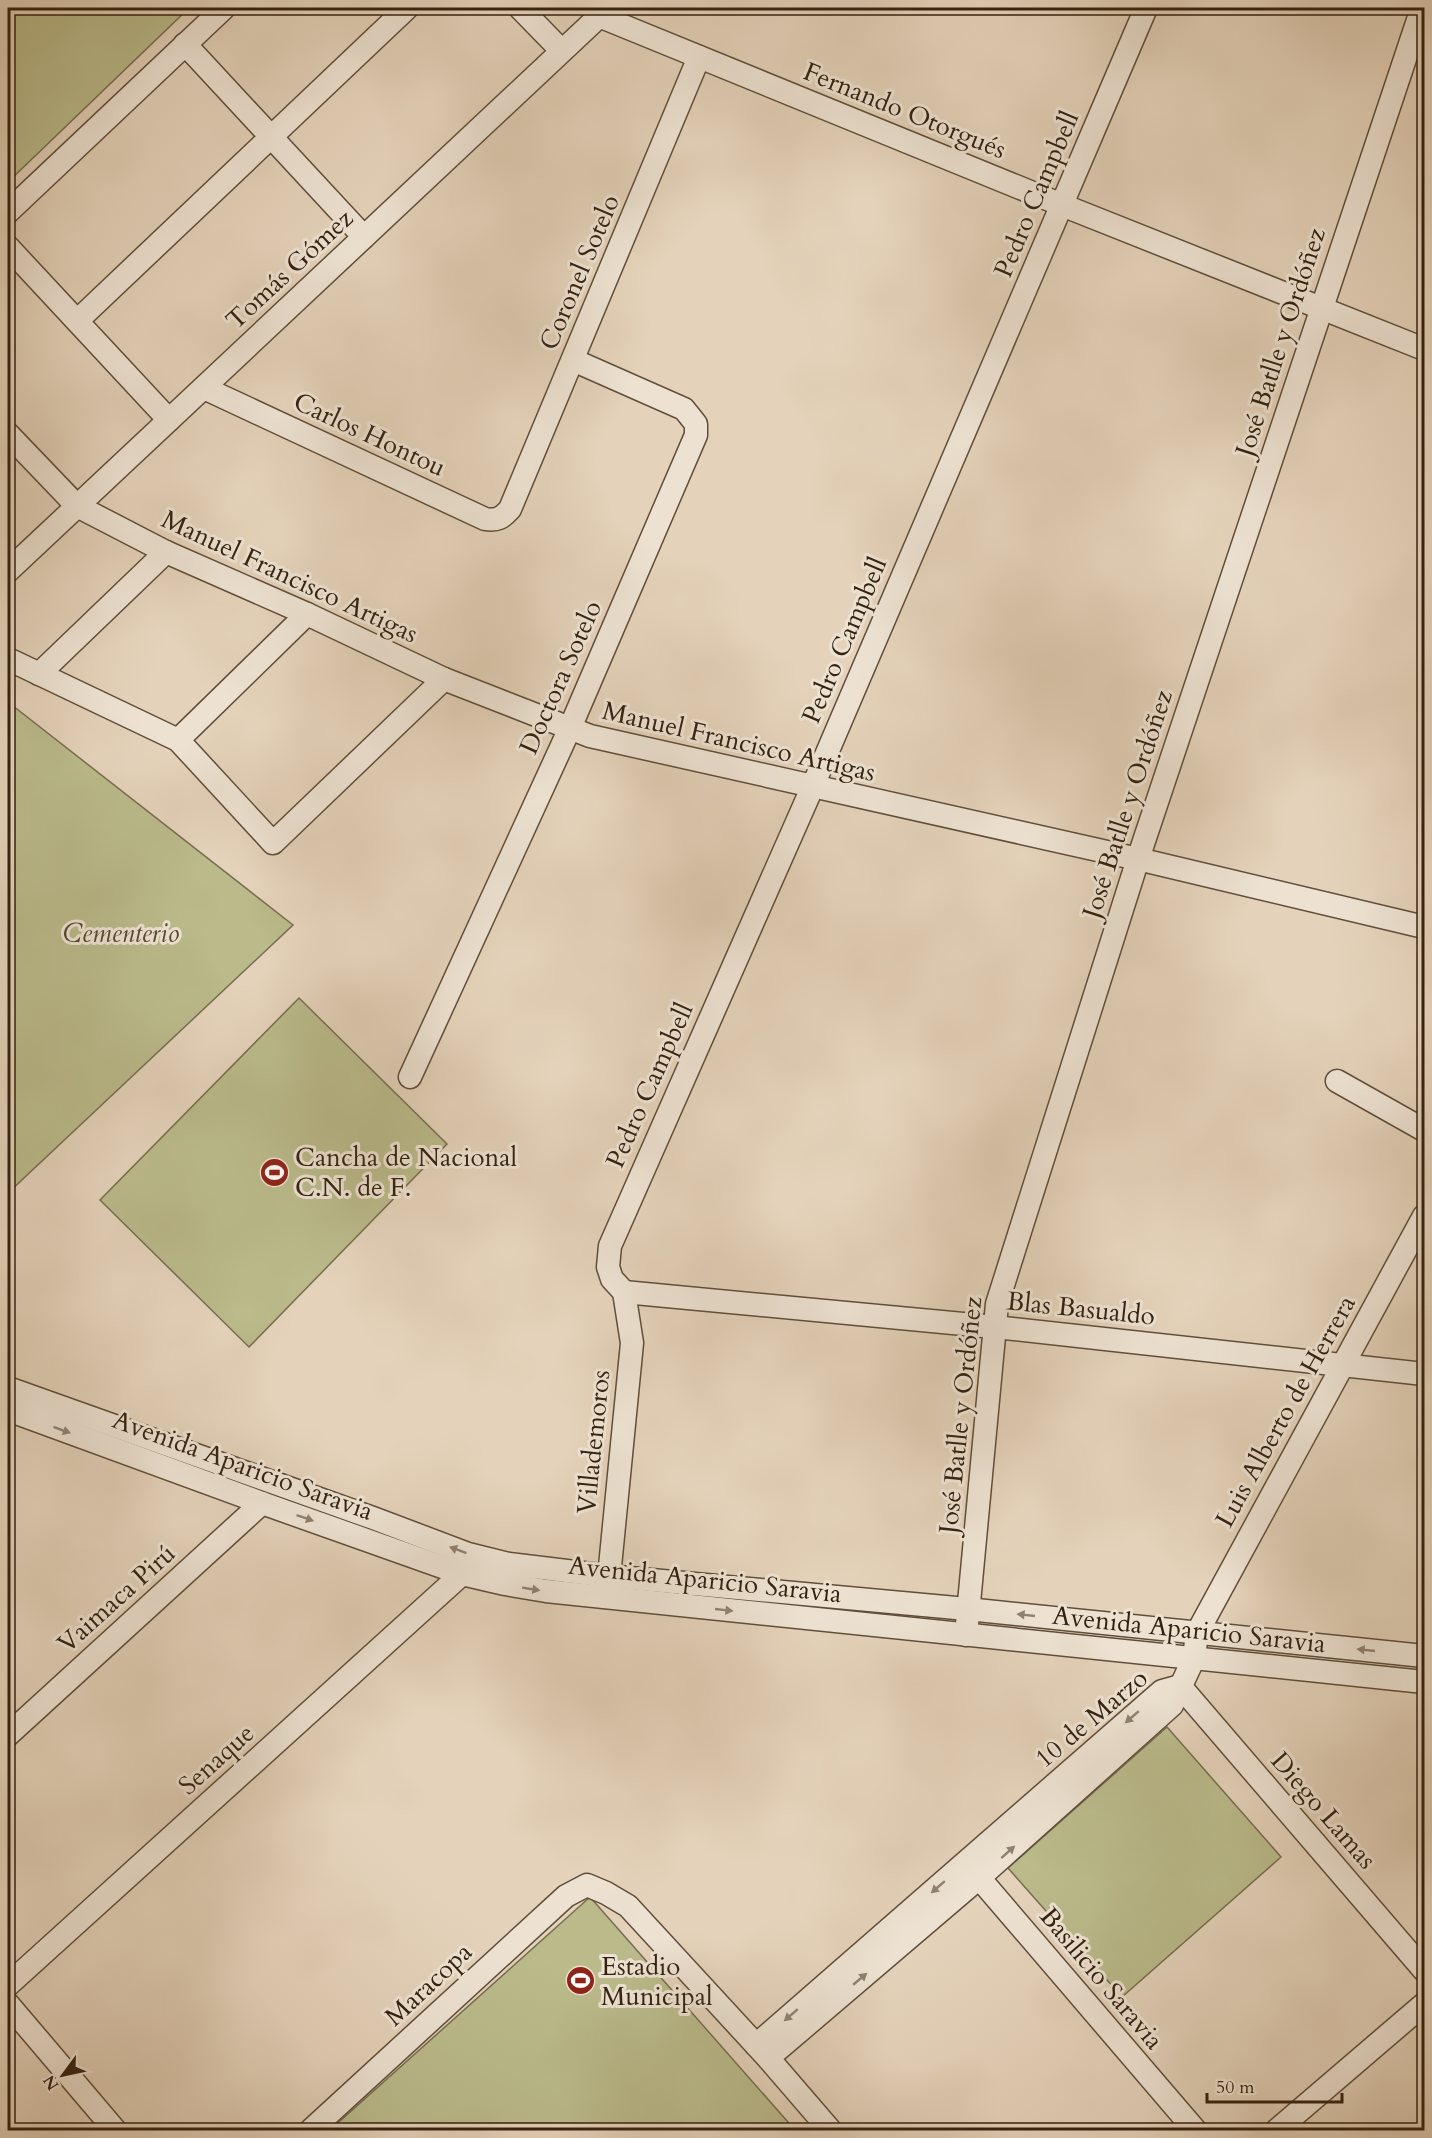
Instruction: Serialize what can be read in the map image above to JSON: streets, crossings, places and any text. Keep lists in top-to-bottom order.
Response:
{
  "streets": {
    "street": [
      "Fernando Otorgués",
      "Pedro Campbell",
      "Tomás Gómez",
      "Coronel Sotelo",
      "José Batlle y Ordóñez",
      "Carlos Hontou",
      "Manuel Francisco Artigas",
      "Doctora Sotelo",
      "Blas Basualdo",
      "Luis Alberto de Herrera",
      "Villademoros",
      "Avenida Aparicio Saravia",
      "Vaimaca Pirú",
      "10 de Marzo",
      "Senaque",
      "Diego Lamas",
      "Basilicio Saravia",
      "Maracopa"
    ]
  },
  "crossings": [
    ["Fernando Otorgués", "Pedro Campbell"],
    ["Fernando Otorgués", "Tomás Gómez"],
    ["Fernando Otorgués", "Coronel Sotelo"],
    ["Fernando Otorgués", "José Batlle y Ordóñez"],
    ["Pedro Campbell", "Manuel Francisco Artigas"],
    ["Pedro Campbell", "Blas Basualdo"],
    ["Pedro Campbell", "Villademoros"],
    ["Tomás Gómez", "Carlos Hontou"],
    ["Tomás Gómez", "Manuel Francisco Artigas"],
    ["Coronel Sotelo", "Carlos Hontou"],
    ["Coronel Sotelo", "Doctora Sotelo"],
    ["José Batlle y Ordóñez", "Manuel Francisco Artigas"],
    ["José Batlle y Ordóñez", "Blas Basualdo"],
    ["José Batlle y Ordóñez", "Avenida Aparicio Saravia"],
    ["Manuel Francisco Artigas", "Doctora Sotelo"],
    ["Blas Basualdo", "Luis Alberto de Herrera"],
    ["Blas Basualdo", "Villademoros"],
    ["Luis Alberto de Herrera", "Avenida Aparicio Saravia"],
    ["Villademoros", "Avenida Aparicio Saravia"],
    ["Avenida Aparicio Saravia", "Vaimaca Pirú"],
    ["Avenida Aparicio Saravia", "Senaque"],
    ["10 de Marzo", "Diego Lamas"],
    ["10 de Marzo", "Basilicio Saravia"],
    ["10 de Marzo", "Maracopa"]
  ],
  "parks": ["Cementerio"],
  "places": {
    "sports": ["Cancha de Nacional C.N. de F.", "Estadio Municipal"]
  },
  "scale_bar": "50 m",
  "north": "bottom left"
}
